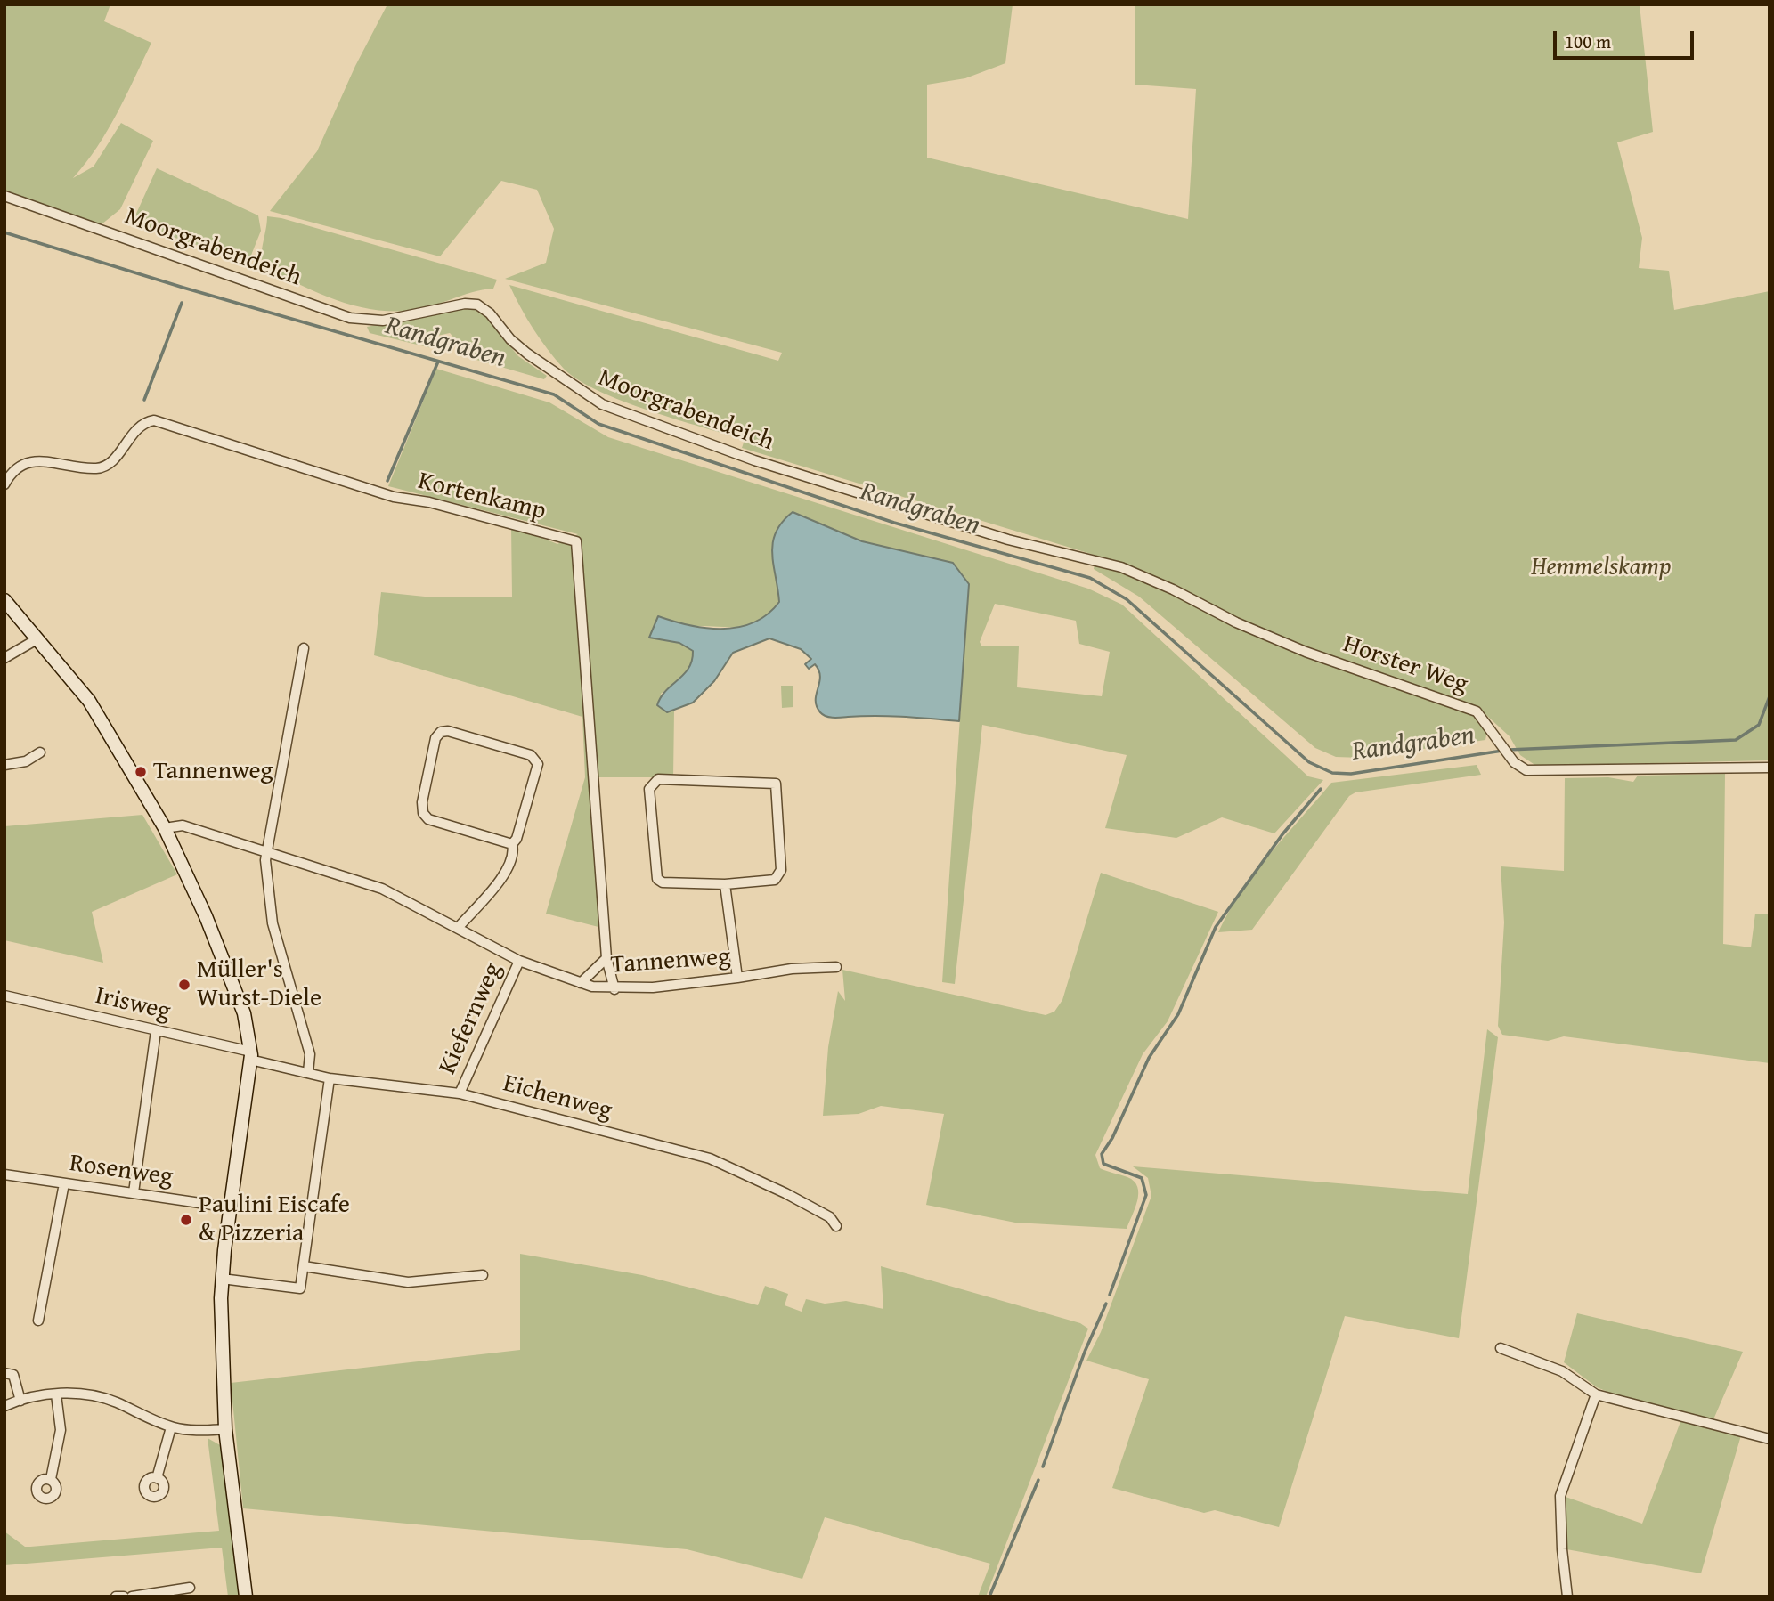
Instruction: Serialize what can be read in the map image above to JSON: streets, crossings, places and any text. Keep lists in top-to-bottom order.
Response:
{
  "streets": {
    "street": [
      "Moorgrabendeich",
      "Kortenkamp",
      "Horster Weg",
      "Tannenweg",
      "Irisweg",
      "Kiefernweg",
      "Eichenweg",
      "Rosenweg"
    ]
  },
  "crossings": [
    ["Moorgrabendeich", "Horster Weg"],
    ["Kortenkamp", "Tannenweg"],
    ["Tannenweg", "Kiefernweg"],
    ["Irisweg", "Eichenweg"],
    ["Kiefernweg", "Eichenweg"]
  ],
  "water": ["Randgraben"],
  "parks": ["Hemmelskamp"],
  "places": ["Tannenweg", "Müller's Wurst-Diele", "Paulini Eiscafe & Pizzeria"],
  "scale_bar": "100 m"
}
